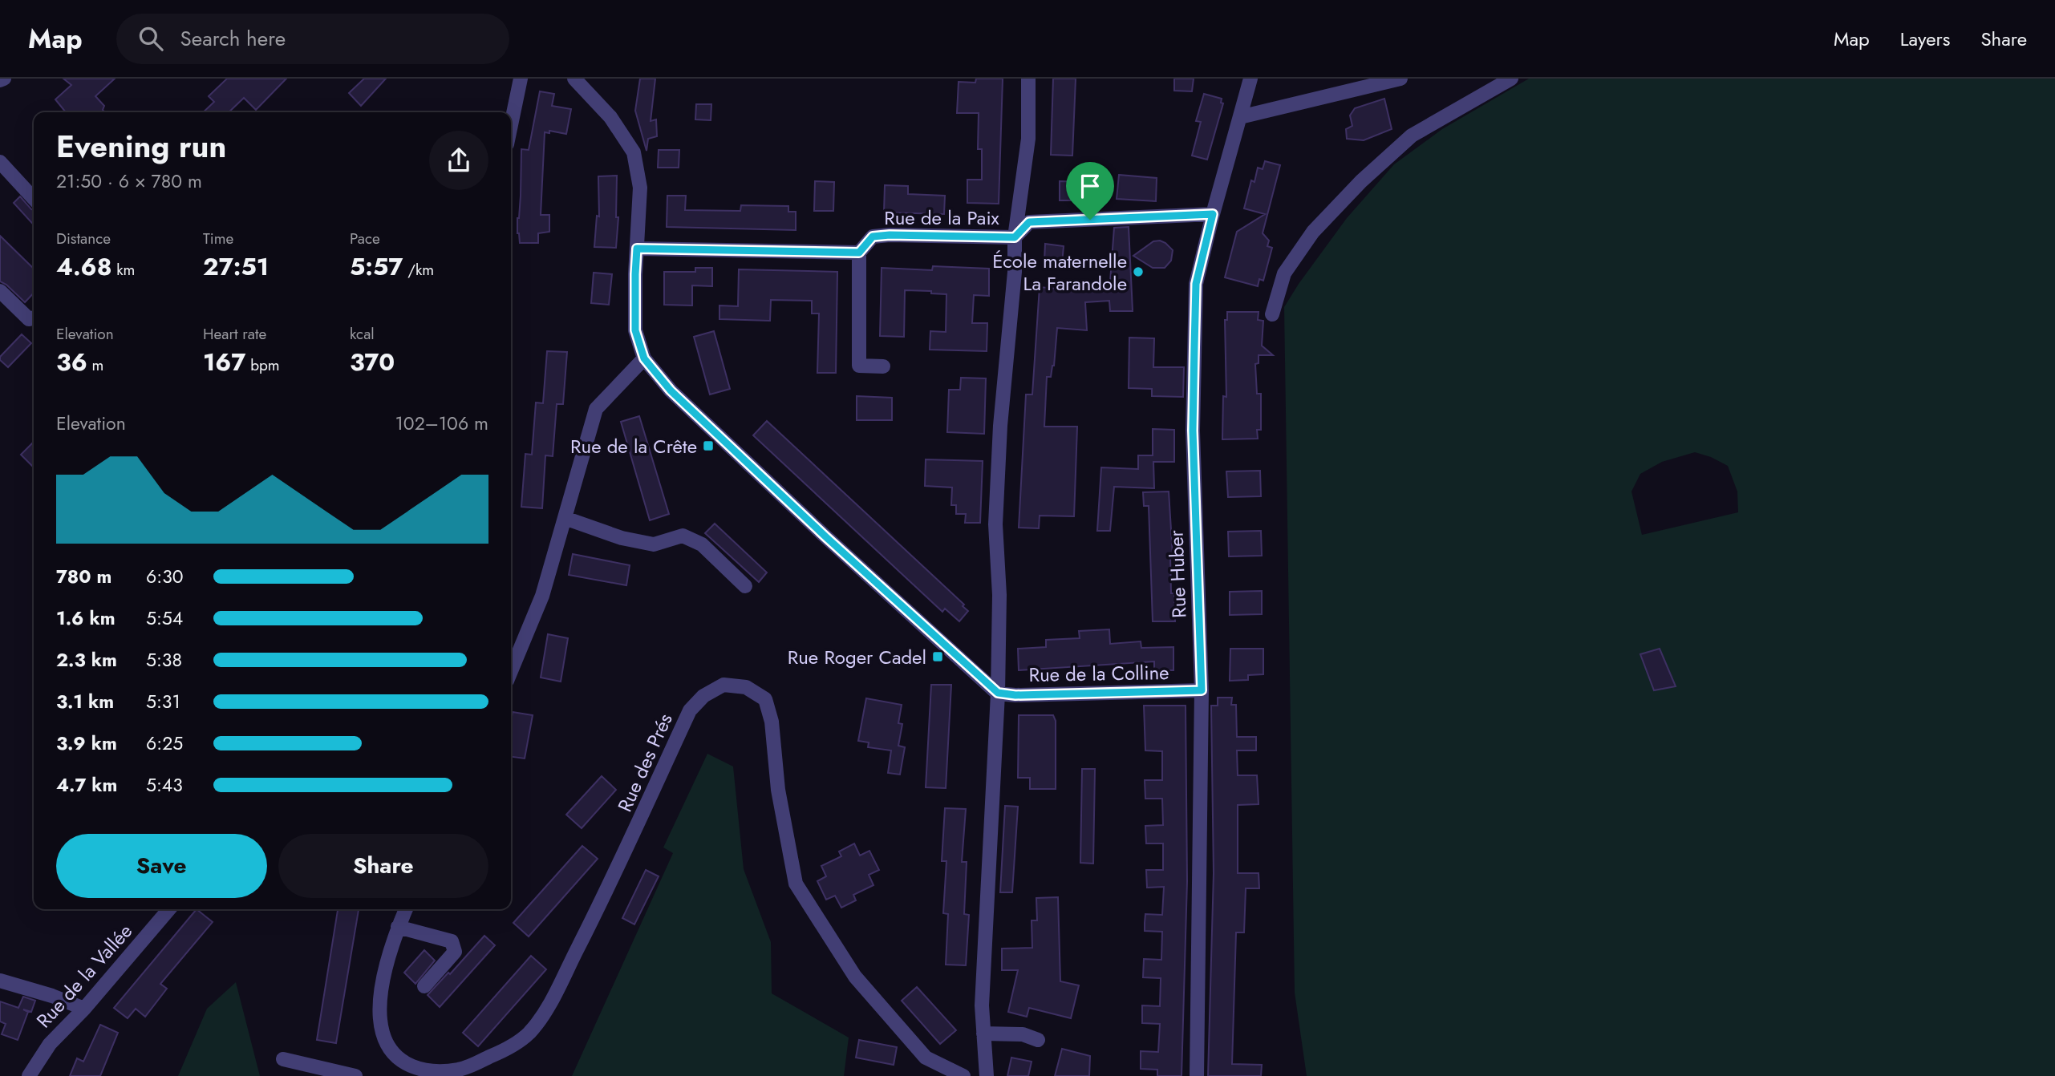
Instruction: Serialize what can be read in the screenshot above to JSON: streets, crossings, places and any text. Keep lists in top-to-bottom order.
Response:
{
  "streets": {
    "street": [
      "Rue de la Paix",
      "Rue Huber",
      "Rue de la Colline",
      "Rue des Prés",
      "Rue de la Vallée"
    ]
  },
  "crossings": [
    ["Rue de la Paix", "Rue Huber"],
    ["Rue Huber", "Rue de la Colline"]
  ],
  "places": {
    "other": ["École maternelle La Farandole"],
    "transit": ["Rue de la Crête", "Rue Roger Cadel"]
  },
  "page": {
    "header": "Map",
    "search": "Search here",
    "nav": ["Map", "Layers", "Share"],
    "heading": ["Evening run", "21:50 · 6 × 780 m"],
    "stats": [
      ["Distance", "4.68 km"],
      ["Time", "27:51"],
      ["Pace", "5:57 /km"],
      ["Elevation", "36 m"],
      ["Heart rate", "167 bpm"],
      ["kcal", "370"]
    ],
    "chart": ["Elevation", "102–106 m"],
    "list": [
      {
        "name": "780 m",
        "note": "6:30"
      },
      {
        "name": "1.6 km",
        "note": "5:54"
      },
      {
        "name": "2.3 km",
        "note": "5:38"
      },
      {
        "name": "3.1 km",
        "note": "5:31"
      },
      {
        "name": "3.9 km",
        "note": "6:25"
      },
      {
        "name": "4.7 km",
        "note": "5:43"
      }
    ],
    "buttons": ["Save", "Share"]
  }
}
